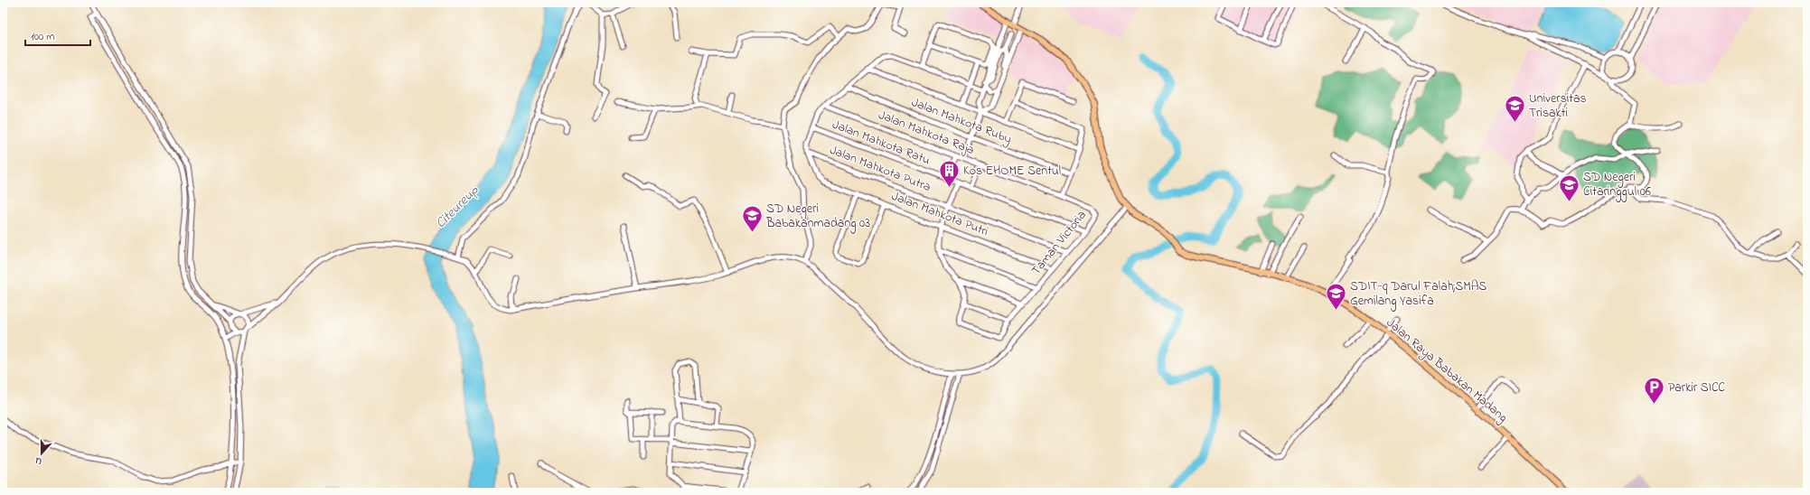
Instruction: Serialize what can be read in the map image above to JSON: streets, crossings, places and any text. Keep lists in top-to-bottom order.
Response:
{
  "streets": {
    "main road": ["Jalan Raya Babakan Madang"],
    "street": [
      "Jalan Mahkota Ruby",
      "Jalan Mahkota Raja",
      "Jalan Mahkota Ratu",
      "Jalan Mahkota Putra",
      "Jalan Mahkota Putri",
      "Taman Victoria"
    ]
  },
  "crossings": [
    ["Jalan Mahkota Raja", "Taman Victoria"],
    ["Jalan Mahkota Ratu", "Taman Victoria"],
    ["Jalan Mahkota Putra", "Jalan Mahkota Putri"],
    ["Jalan Mahkota Putra", "Taman Victoria"],
    ["Jalan Mahkota Putri", "Taman Victoria"]
  ],
  "water": ["Citeureup"],
  "places": {
    "school or university": [
      "Universitas Trisakti",
      "SD Negeri Citaringgul 06",
      "SD Negeri Babakanmadang 03",
      "SDIT-q Darul Falah;SMAS Gemilang Yasifa"
    ],
    "building": ["Kos EHOME Sentul"],
    "parking": ["Parkir SICC"]
  },
  "scale_bar": "100 m",
  "north": "bottom"
}
